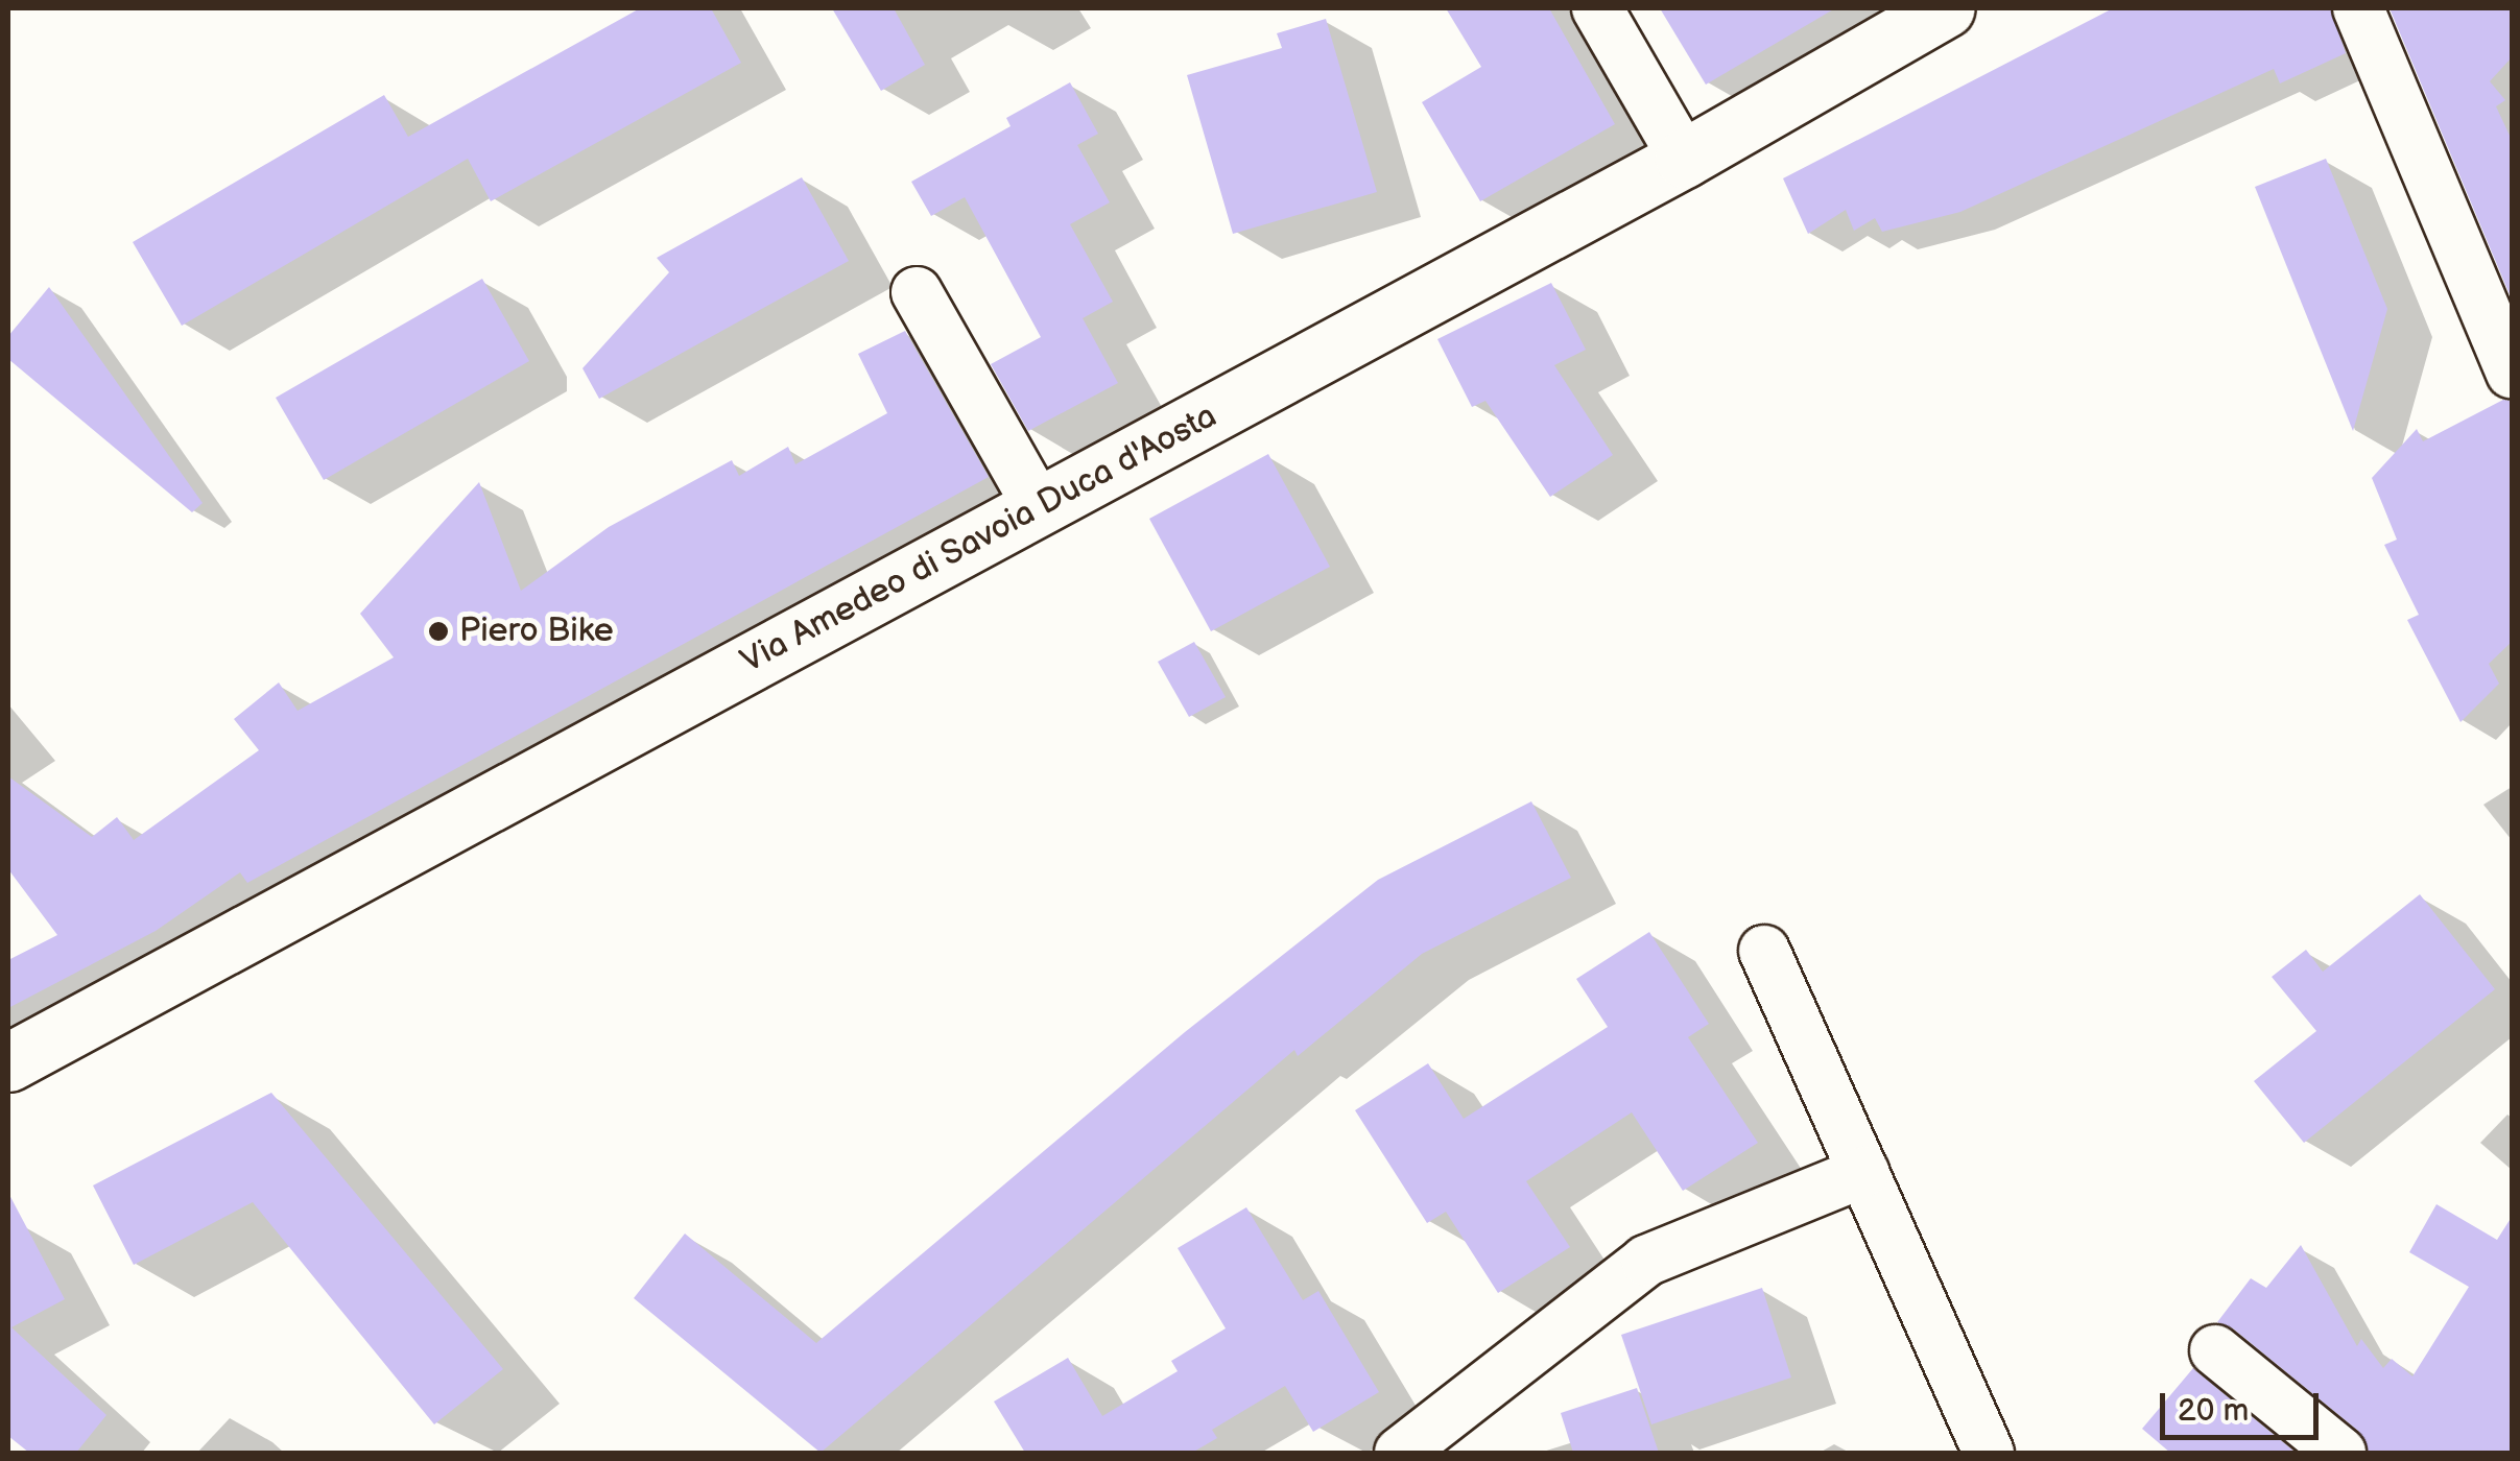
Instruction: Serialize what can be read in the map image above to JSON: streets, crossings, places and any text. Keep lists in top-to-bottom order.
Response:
{
  "streets": {
    "street": ["Via Amedeo di Savoia Duca d'Aosta"]
  },
  "places": ["Piero Bike"],
  "scale_bar": "20 m"
}
